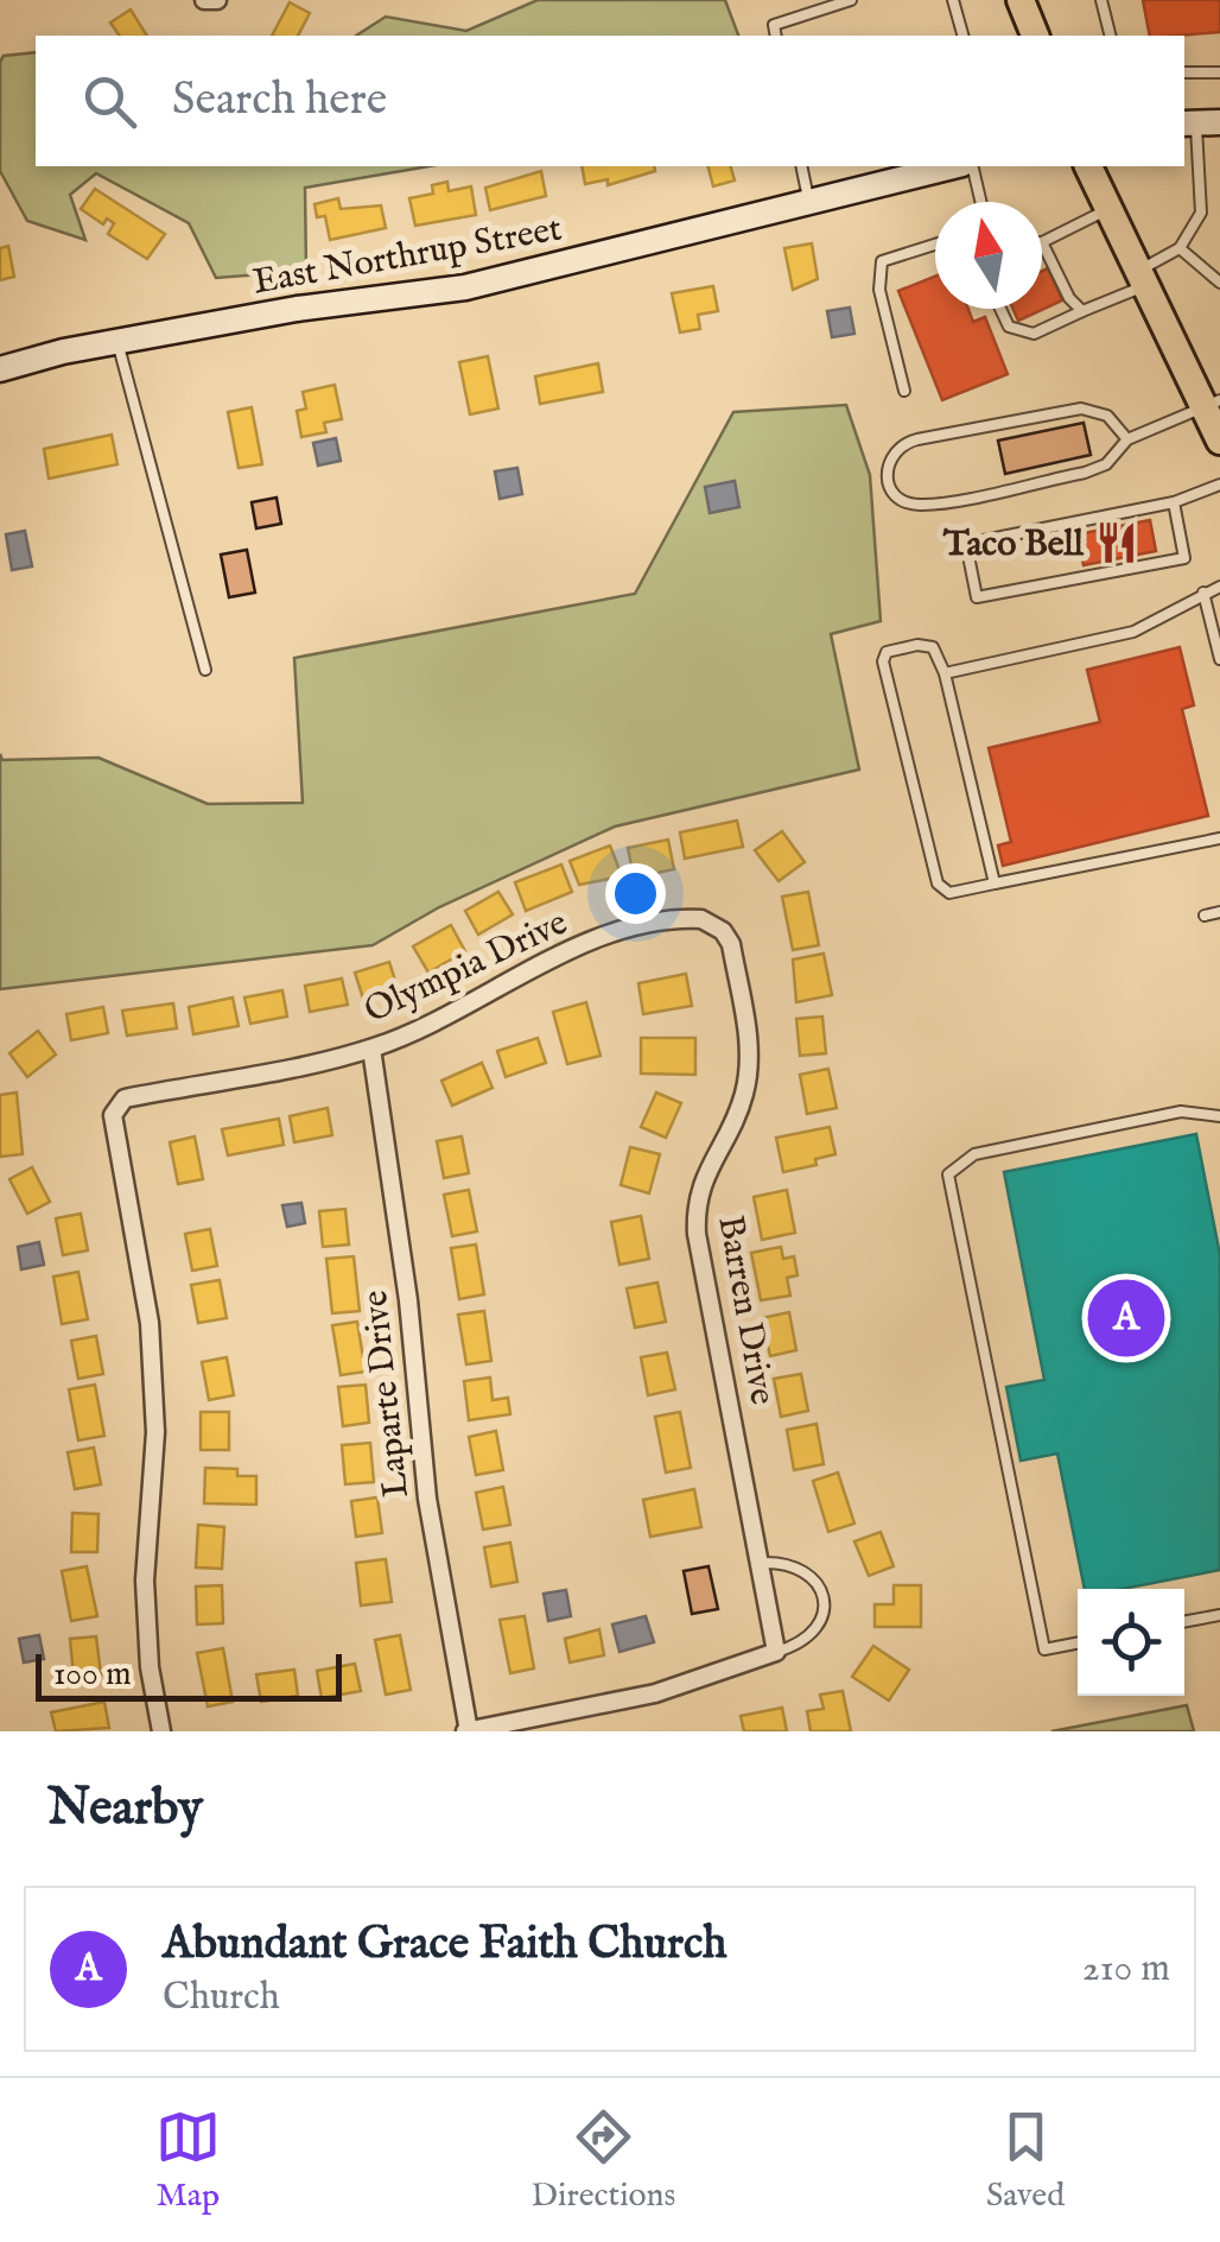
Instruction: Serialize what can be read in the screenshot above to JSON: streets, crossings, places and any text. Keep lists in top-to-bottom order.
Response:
{
  "streets": {
    "street": [
      "East Northrup Street",
      "Olympia Drive",
      "Barren Drive",
      "Laparte Drive"
    ]
  },
  "crossings": [
    ["Olympia Drive", "Barren Drive"],
    ["Olympia Drive", "Laparte Drive"]
  ],
  "places": {
    "restaurant": ["Taco Bell"]
  },
  "scale_bar": "100 m",
  "north": "top",
  "page": {
    "search": "Search here",
    "pins": "A",
    "scale": "100 m",
    "heading": "Nearby",
    "list": [
      {
        "mark": "A",
        "name": "Abundant Grace Faith Church",
        "note": "Church",
        "value": "210 m"
      }
    ],
    "nav": ["Map", "Directions", "Saved"]
  }
}
